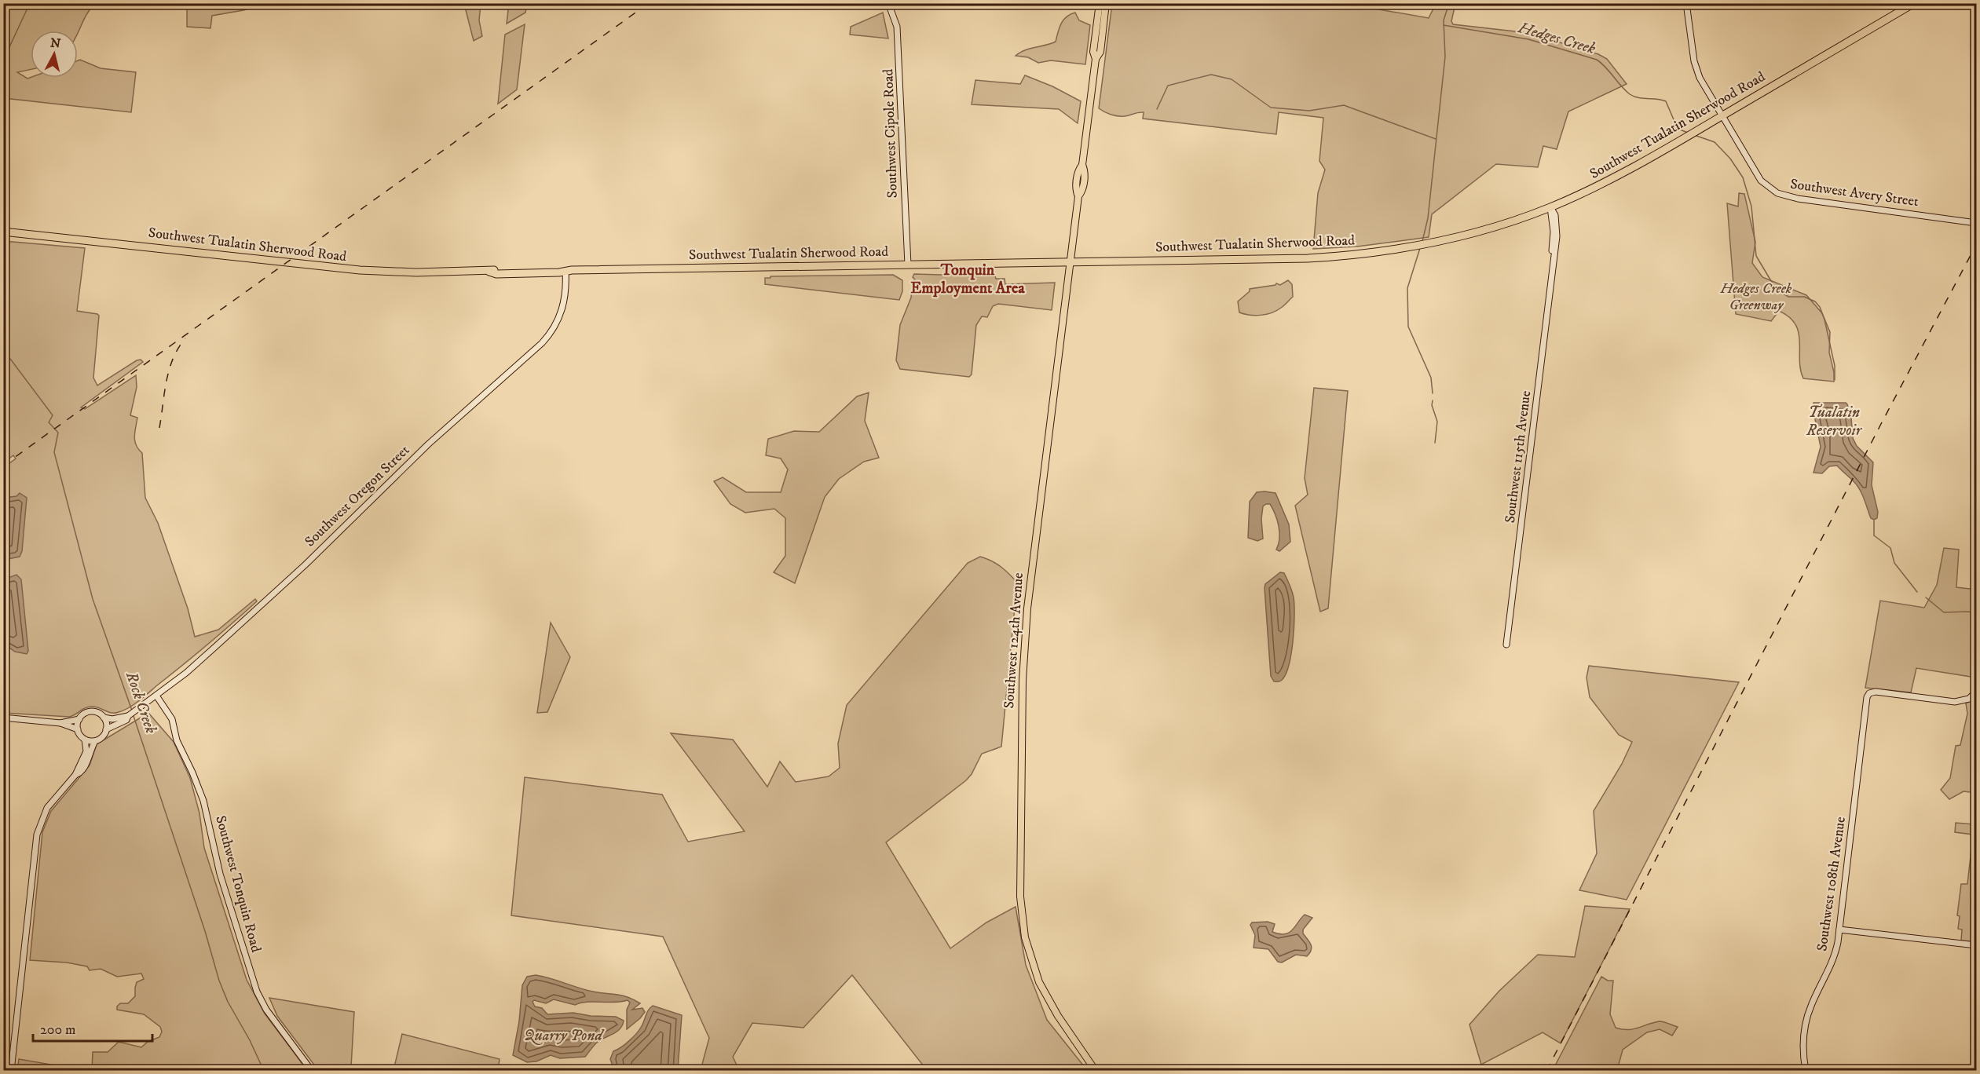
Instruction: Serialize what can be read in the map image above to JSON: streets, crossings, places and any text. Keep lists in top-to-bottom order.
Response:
{
  "streets": {
    "highway": ["Southwest Tualatin Sherwood Road"],
    "main road": [
      "Southwest Cipole Road",
      "Southwest Avery Street",
      "Southwest 115th Avenue",
      "Southwest Oregon Street",
      "Southwest 124th Avenue",
      "Southwest Tonquin Road",
      "Southwest 108th Avenue"
    ]
  },
  "crossings": [
    ["Southwest Tualatin Sherwood Road", "Southwest Cipole Road"],
    ["Southwest Tualatin Sherwood Road", "Southwest Avery Street"],
    ["Southwest Tualatin Sherwood Road", "Southwest 115th Avenue"],
    ["Southwest Tualatin Sherwood Road", "Southwest Oregon Street"],
    ["Southwest Tualatin Sherwood Road", "Southwest 124th Avenue"],
    ["Southwest Oregon Street", "Southwest Tonquin Road"]
  ],
  "districts": ["Tonquin Employment Area"],
  "water": [
    "Hedges Creek",
    "Tualatin Reservoir",
    "Rock Creek",
    "Quarry Pond"
  ],
  "parks": ["Hedges Creek Greenway"],
  "scale_bar": "200 m",
  "north": "top"
}
